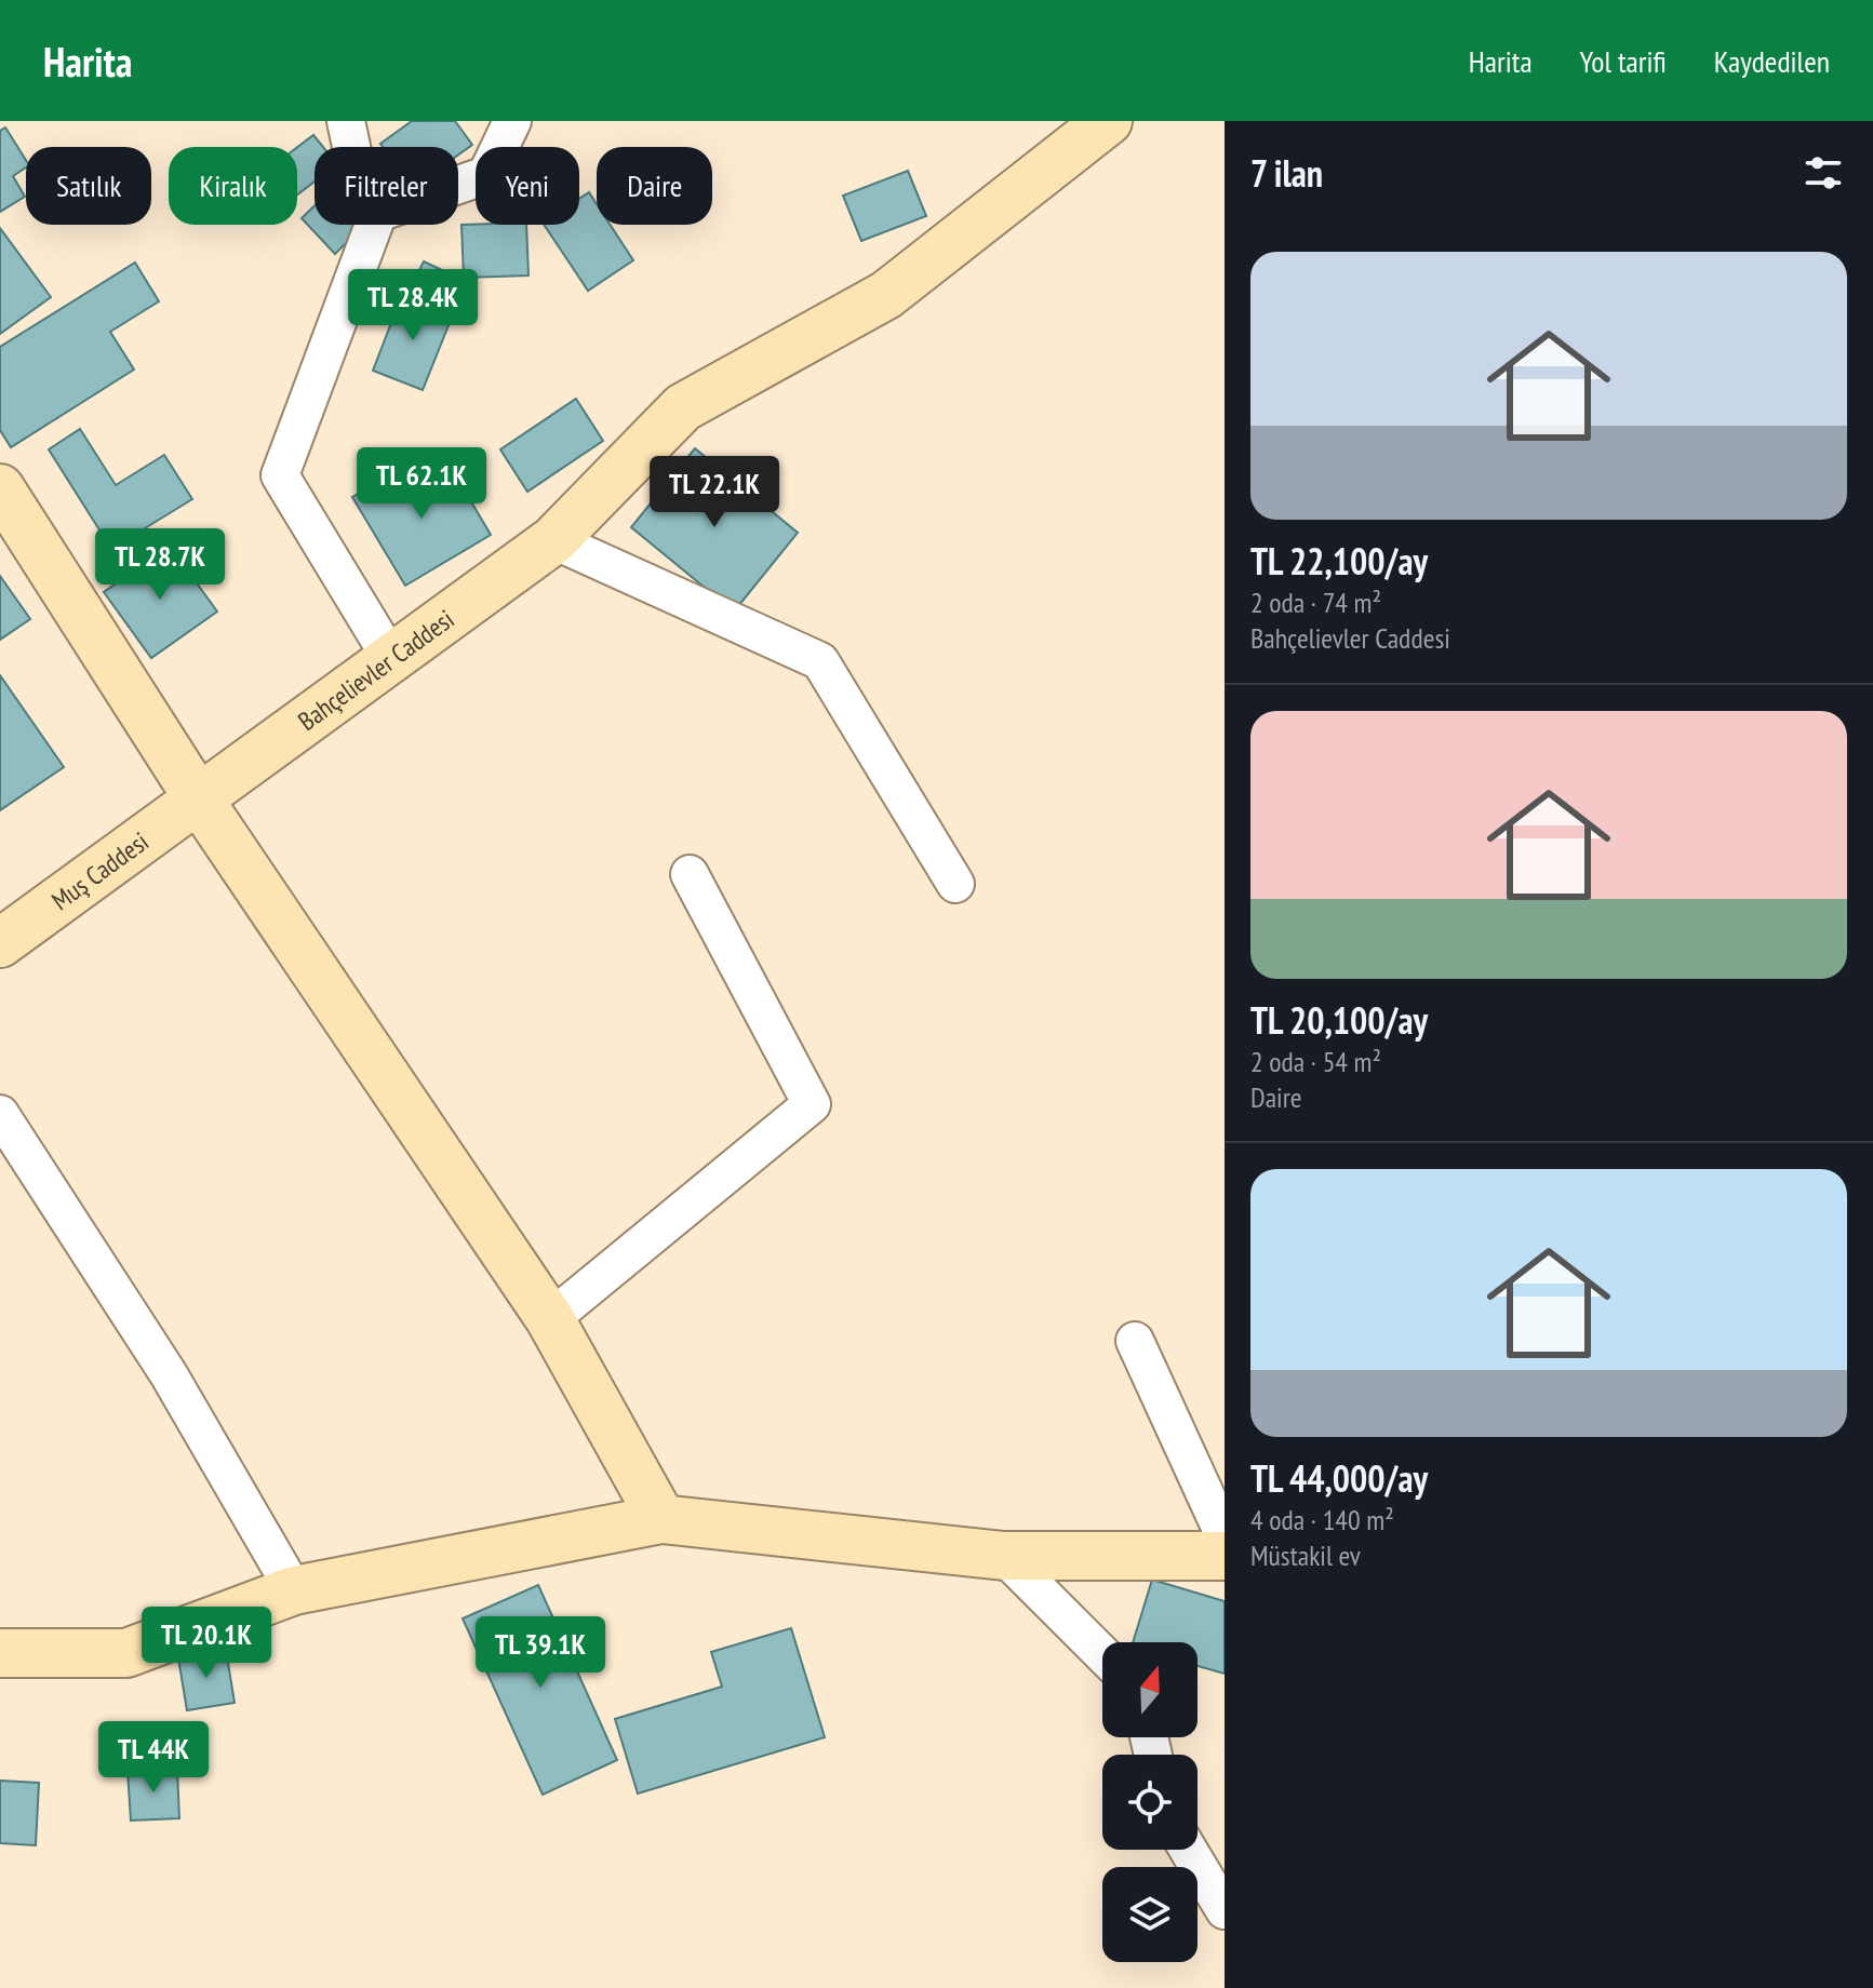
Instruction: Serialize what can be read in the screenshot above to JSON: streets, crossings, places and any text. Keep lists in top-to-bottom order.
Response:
{
  "streets": {
    "main road": ["Bahçelievler Caddesi", "Muş Caddesi"]
  },
  "crossings": [
    ["Bahçelievler Caddesi", "Muş Caddesi"]
  ],
  "north": "top",
  "page": {
    "header": "Harita",
    "nav": ["Harita", "Yol tarifi", "Kaydedilen"],
    "heading": "7 ilan",
    "chip": [
      "Satılık",
      "Kiralık",
      "Filtreler",
      "Yeni",
      "Daire"
    ],
    "list": [
      {
        "name": "TL 22,100/ay",
        "note": "2 oda · 74 m² · Bahçelievler Caddesi"
      },
      {
        "name": "TL 20,100/ay",
        "note": "2 oda · 54 m² · Daire"
      },
      {
        "name": "TL 44,000/ay",
        "note": "4 oda · 140 m² · Müstakil ev"
      }
    ],
    "price": [
      "TL 28.4K",
      "TL 62.1K",
      "TL 22.1K",
      "TL 28.7K",
      "TL 20.1K",
      "TL 39.1K",
      "TL 44K"
    ]
  }
}
